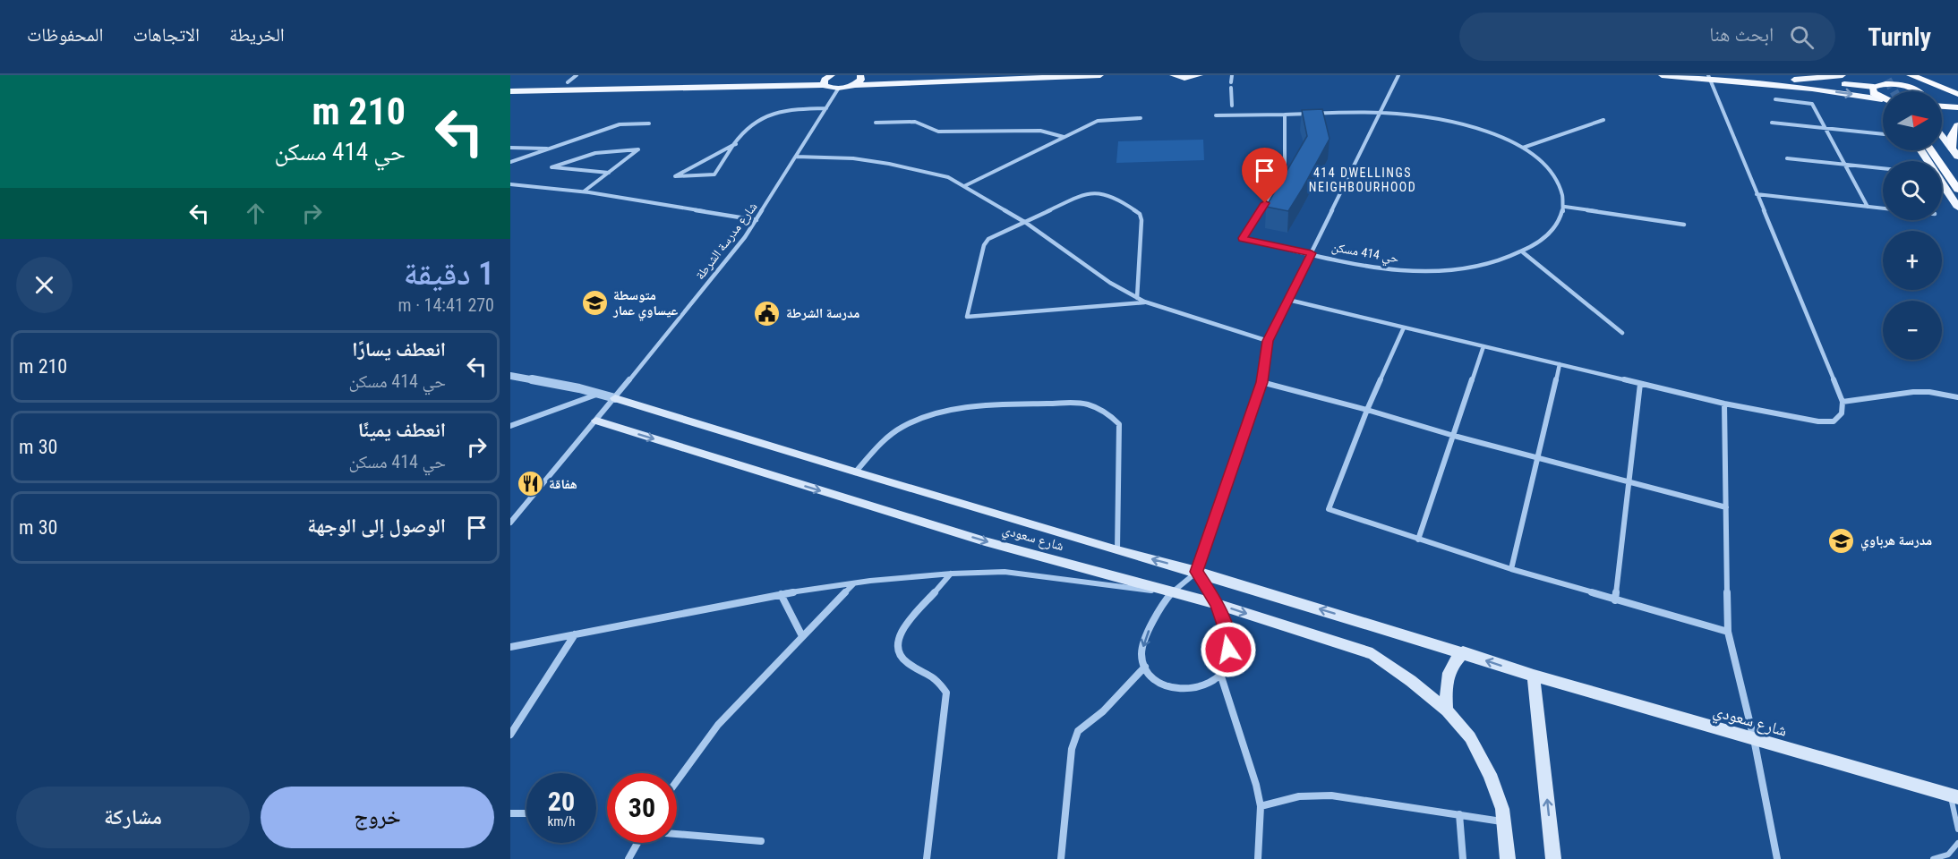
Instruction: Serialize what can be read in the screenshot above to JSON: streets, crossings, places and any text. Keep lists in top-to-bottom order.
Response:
{
  "streets": {
    "main road": ["شارع سعودي"],
    "street": ["شارع مدرسة الشرطة", "حي 414 مسكن"]
  },
  "crossings": [
    ["شارع مدرسة الشرطة", "شارع سعودي"]
  ],
  "districts": ["414 DWELLINGS NEIGHBOURHOOD"],
  "places": {
    "school or university": ["متوسطة عيساوي عمار", "مدرسة هرباوي"],
    "public building": ["مدرسة الشرطة"],
    "restaurant": ["هفاقة"]
  },
  "north": "right",
  "page": {
    "header": "Turnly",
    "search": "ابحث هنا",
    "nav": ["الخريطة", "الاتجاهات", "المحفوظات"],
    "turn": ["210 m", "حي 414 مسكن"],
    "map_buttons": ["+", "−"],
    "heading": ["1 دقيقة", "270 m · 14:41"],
    "list": [
      {
        "name": "انعطف يسارًا",
        "note": "حي 414 مسكن",
        "value": "210 m"
      },
      {
        "name": "انعطف يمينًا",
        "note": "حي 414 مسكن",
        "value": "30 m"
      },
      {
        "name": "الوصول إلى الوجهة",
        "value": "30 m"
      }
    ],
    "speed": "20 km/h",
    "limit": "30",
    "buttons": ["خروج", "مشاركة"]
  }
}
